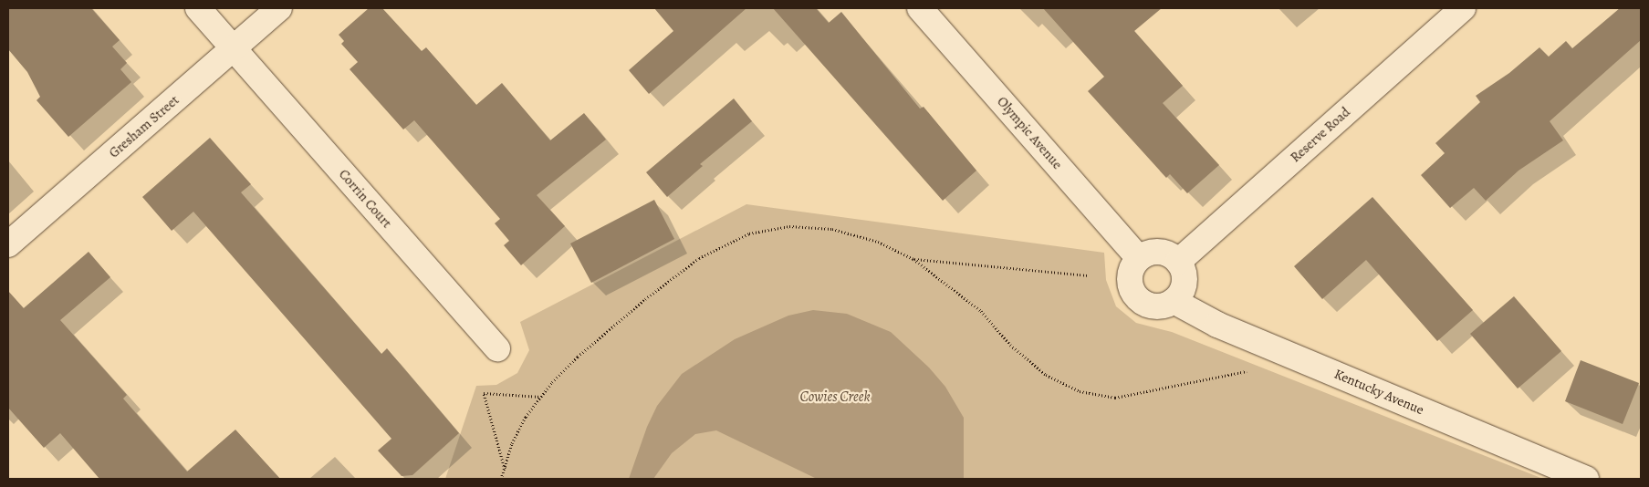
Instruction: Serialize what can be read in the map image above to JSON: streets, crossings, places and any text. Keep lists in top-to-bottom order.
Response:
{
  "streets": {
    "street": [
      "Gresham Street",
      "Olympic Avenue",
      "Reserve Road",
      "Corrin Court",
      "Kentucky Avenue"
    ]
  },
  "crossings": [
    ["Gresham Street", "Corrin Court"],
    ["Olympic Avenue", "Reserve Road"],
    ["Olympic Avenue", "Kentucky Avenue"],
    ["Reserve Road", "Kentucky Avenue"]
  ],
  "water": ["Cowies Creek"]
}
